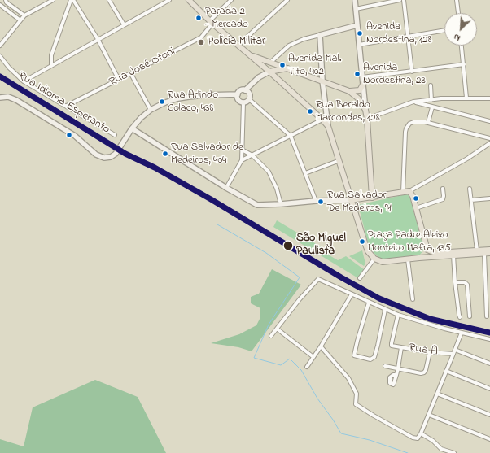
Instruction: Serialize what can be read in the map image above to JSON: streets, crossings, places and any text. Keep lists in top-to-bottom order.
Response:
{
  "streets": {
    "street": ["Rua José Otoni", "Rua Idioma Esperanto", "Rua A"]
  },
  "crossings": [
    ["Rua José Otoni", "Rua Idioma Esperanto"]
  ],
  "places": [
    "Parada 2 - Mercado",
    "Avenida Nordestina, 128",
    "Polícia Militar",
    "Avenida Mal. Tito, 402",
    "Avenida Nordestina, 23",
    "Rua Arlindo Colaco, 438",
    "Rua Beraldo Marcondes, 128",
    "Rua Salvador de Medeiros, 404",
    "Rua Salvador De Medeiros, 91",
    "Praça Padre Aleixo Monteiro Mafra, 135",
    "São Miguel Paulista"
  ],
  "north": "bottom left"
}
